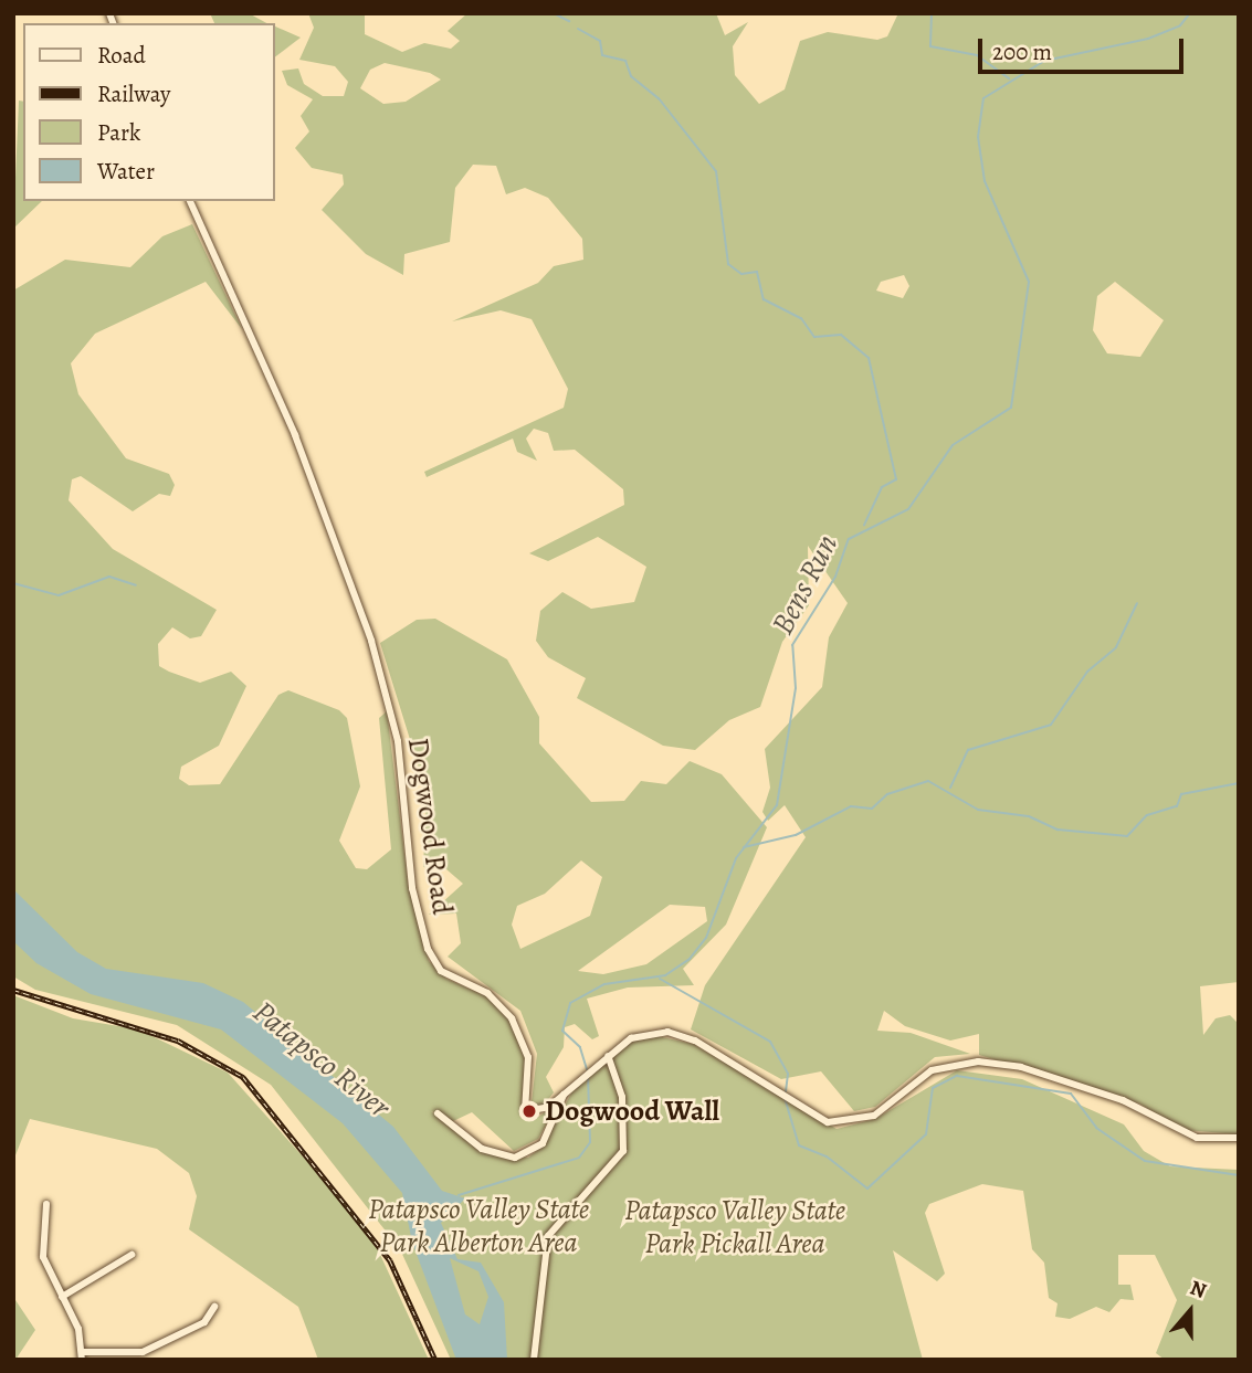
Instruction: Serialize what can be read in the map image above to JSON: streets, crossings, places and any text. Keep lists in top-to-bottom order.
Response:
{
  "streets": {
    "street": ["Dogwood Road"]
  },
  "water": ["Bens Run", "Patapsco River"],
  "parks": ["Patapsco Valley State Park Alberton Area", "Patapsco Valley State Park Pickall Area"],
  "places": ["Dogwood Wall"],
  "legend": [
    "Road",
    "Railway",
    "Park",
    "Water"
  ],
  "scale_bar": "200 m",
  "north": "top"
}
